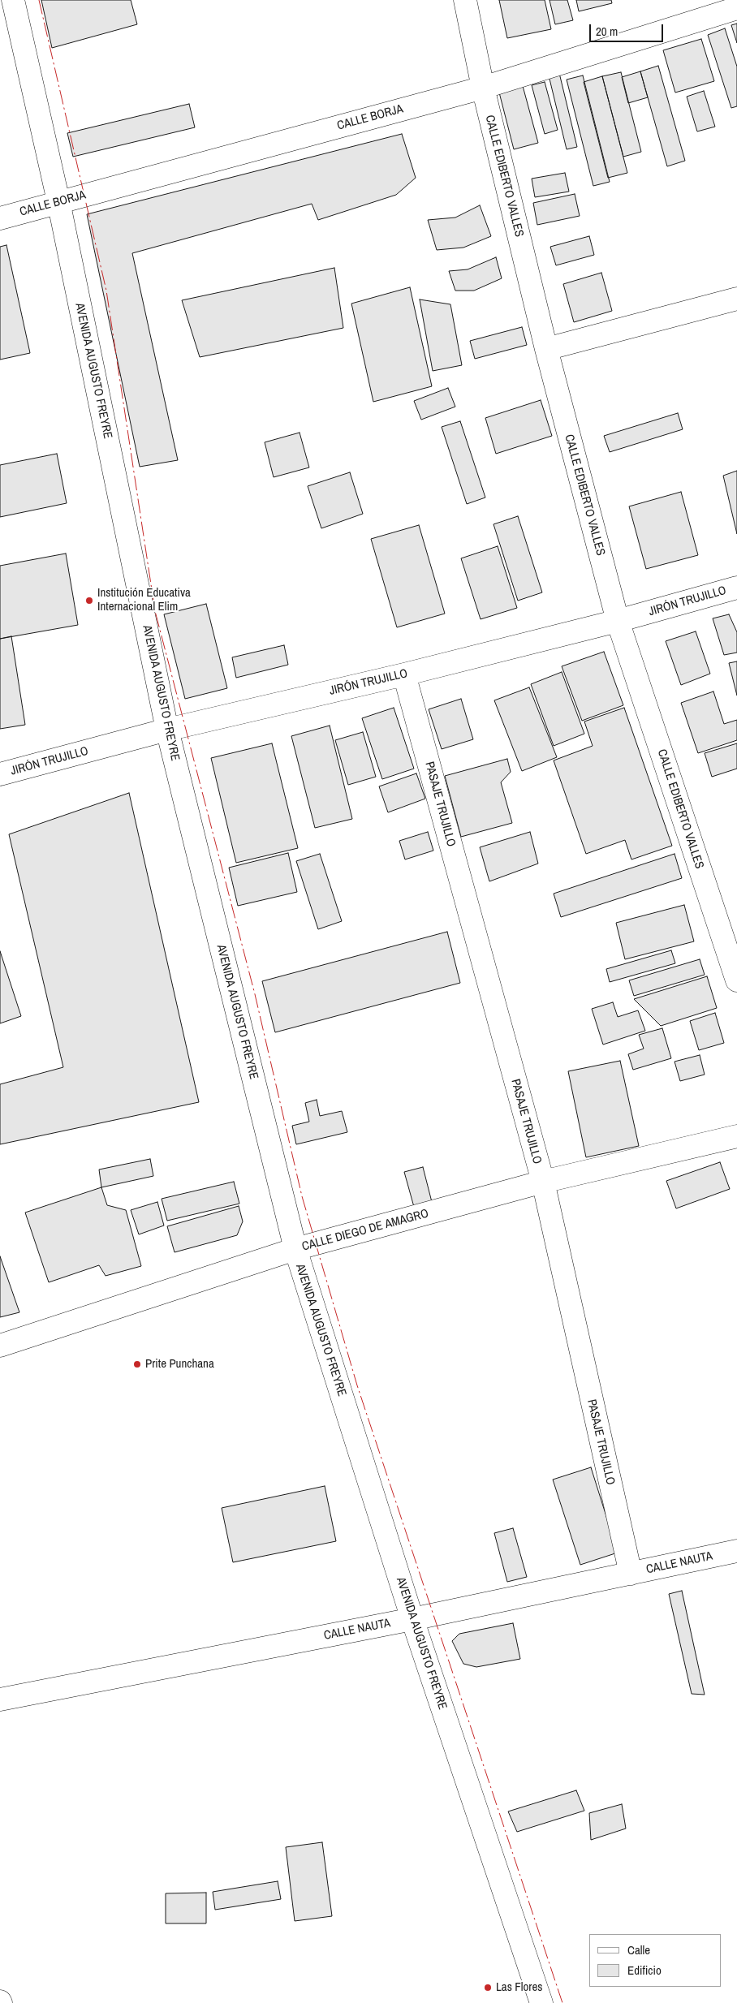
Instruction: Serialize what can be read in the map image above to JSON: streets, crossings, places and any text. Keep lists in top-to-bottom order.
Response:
{
  "streets": {
    "street": [
      "CALLE BORJA",
      "CALLE EDIBERTO VALLES",
      "AVENIDA AUGUSTO FREYRE",
      "JIRÓN TRUJILLO",
      "PASAJE TRUJILLO",
      "CALLE DIEGO DE AMAGRO",
      "CALLE NAUTA"
    ]
  },
  "crossings": [
    ["CALLE BORJA", "CALLE EDIBERTO VALLES"],
    ["CALLE BORJA", "AVENIDA AUGUSTO FREYRE"],
    ["CALLE EDIBERTO VALLES", "JIRÓN TRUJILLO"],
    ["AVENIDA AUGUSTO FREYRE", "JIRÓN TRUJILLO"],
    ["AVENIDA AUGUSTO FREYRE", "CALLE DIEGO DE AMAGRO"],
    ["AVENIDA AUGUSTO FREYRE", "CALLE NAUTA"],
    ["JIRÓN TRUJILLO", "PASAJE TRUJILLO"],
    ["PASAJE TRUJILLO", "CALLE DIEGO DE AMAGRO"],
    ["PASAJE TRUJILLO", "CALLE NAUTA"]
  ],
  "places": ["Institución Educativa Internacional Elim", "Prite Punchana", "Las Flores"],
  "legend": ["Calle", "Edificio"],
  "scale_bar": "20 m"
}
